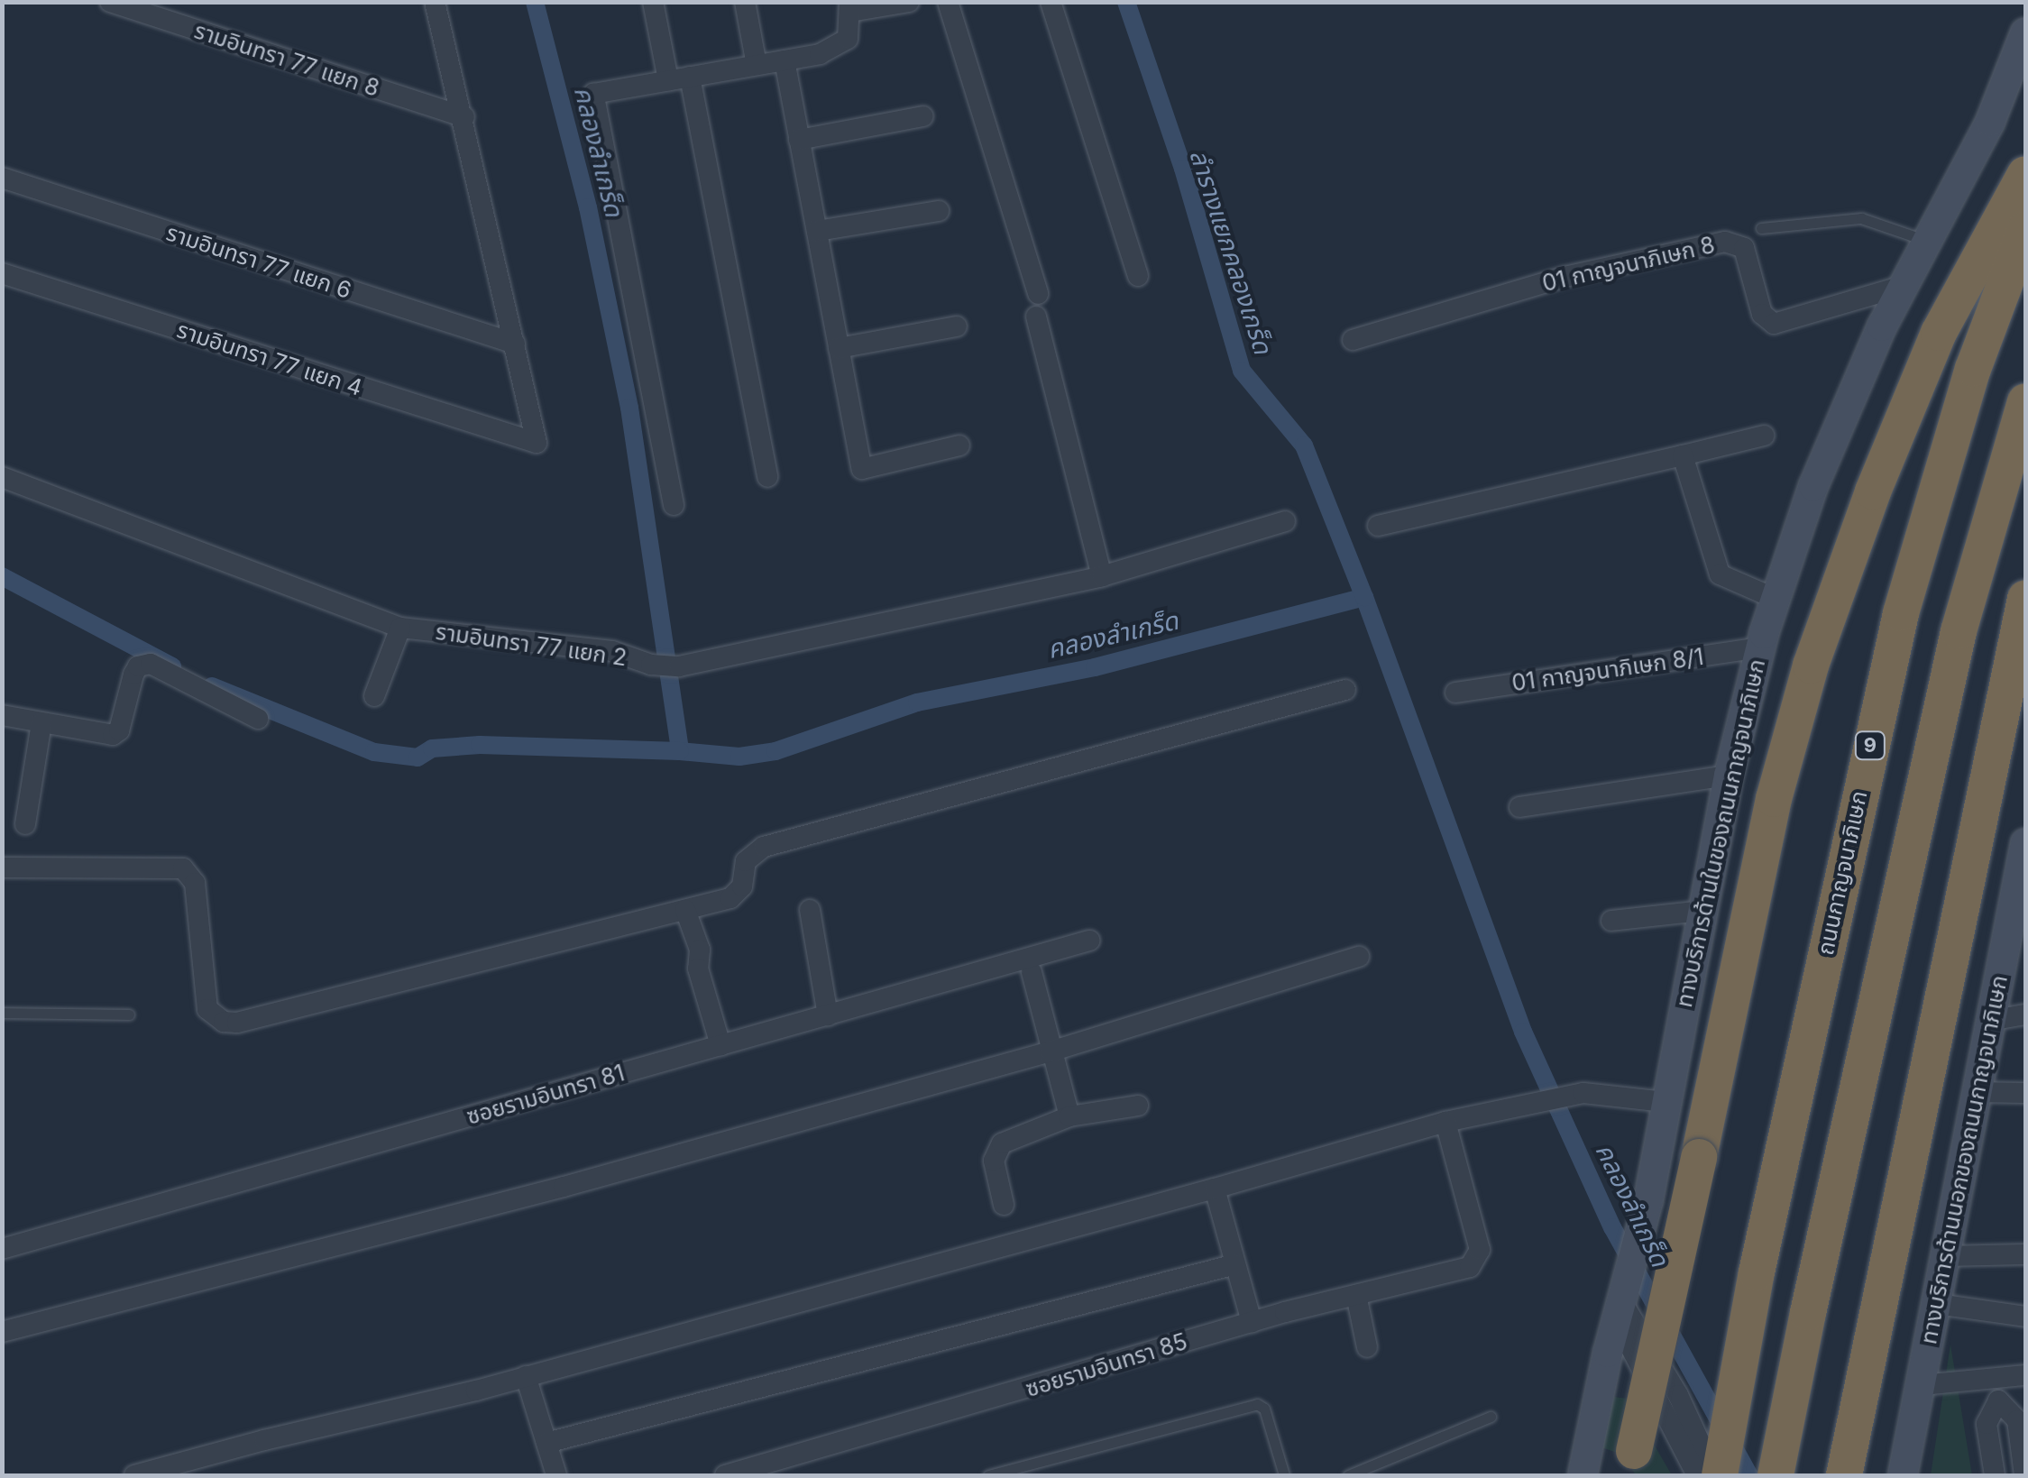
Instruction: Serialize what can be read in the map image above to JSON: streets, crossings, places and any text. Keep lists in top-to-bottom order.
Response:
{
  "streets": {
    "highway": ["9", "ถนนกาญจนาภิเษก"],
    "main road": ["ทางบริการด้านในของถนนกาญจนาภิเษก", "ทางบริการด้านนอกของถนนกาญจนาภิเษก"],
    "street": [
      "รามอินทรา 77 แยก 8",
      "รามอินทรา 77 แยก 6",
      "01 กาญจนาภิเษก 8",
      "รามอินทรา 77 แยก 4",
      "รามอินทรา 77 แยก 2",
      "01 กาญจนาภิเษก 8/1",
      "ซอยรามอินทรา 81",
      "ซอยรามอินทรา 85"
    ]
  },
  "crossings": [
    ["รามอินทรา 77 แยก 6", "รามอินทรา 77 แยก 4"],
    ["01 กาญจนาภิเษก 8", "ทางบริการด้านในของถนนกาญจนาภิเษก"],
    ["01 กาญจนาภิเษก 8/1", "ทางบริการด้านในของถนนกาญจนาภิเษก"]
  ],
  "water": ["คลองลำเกร็ด", "ลำรางแยกคลองเกร็ด"]
}
